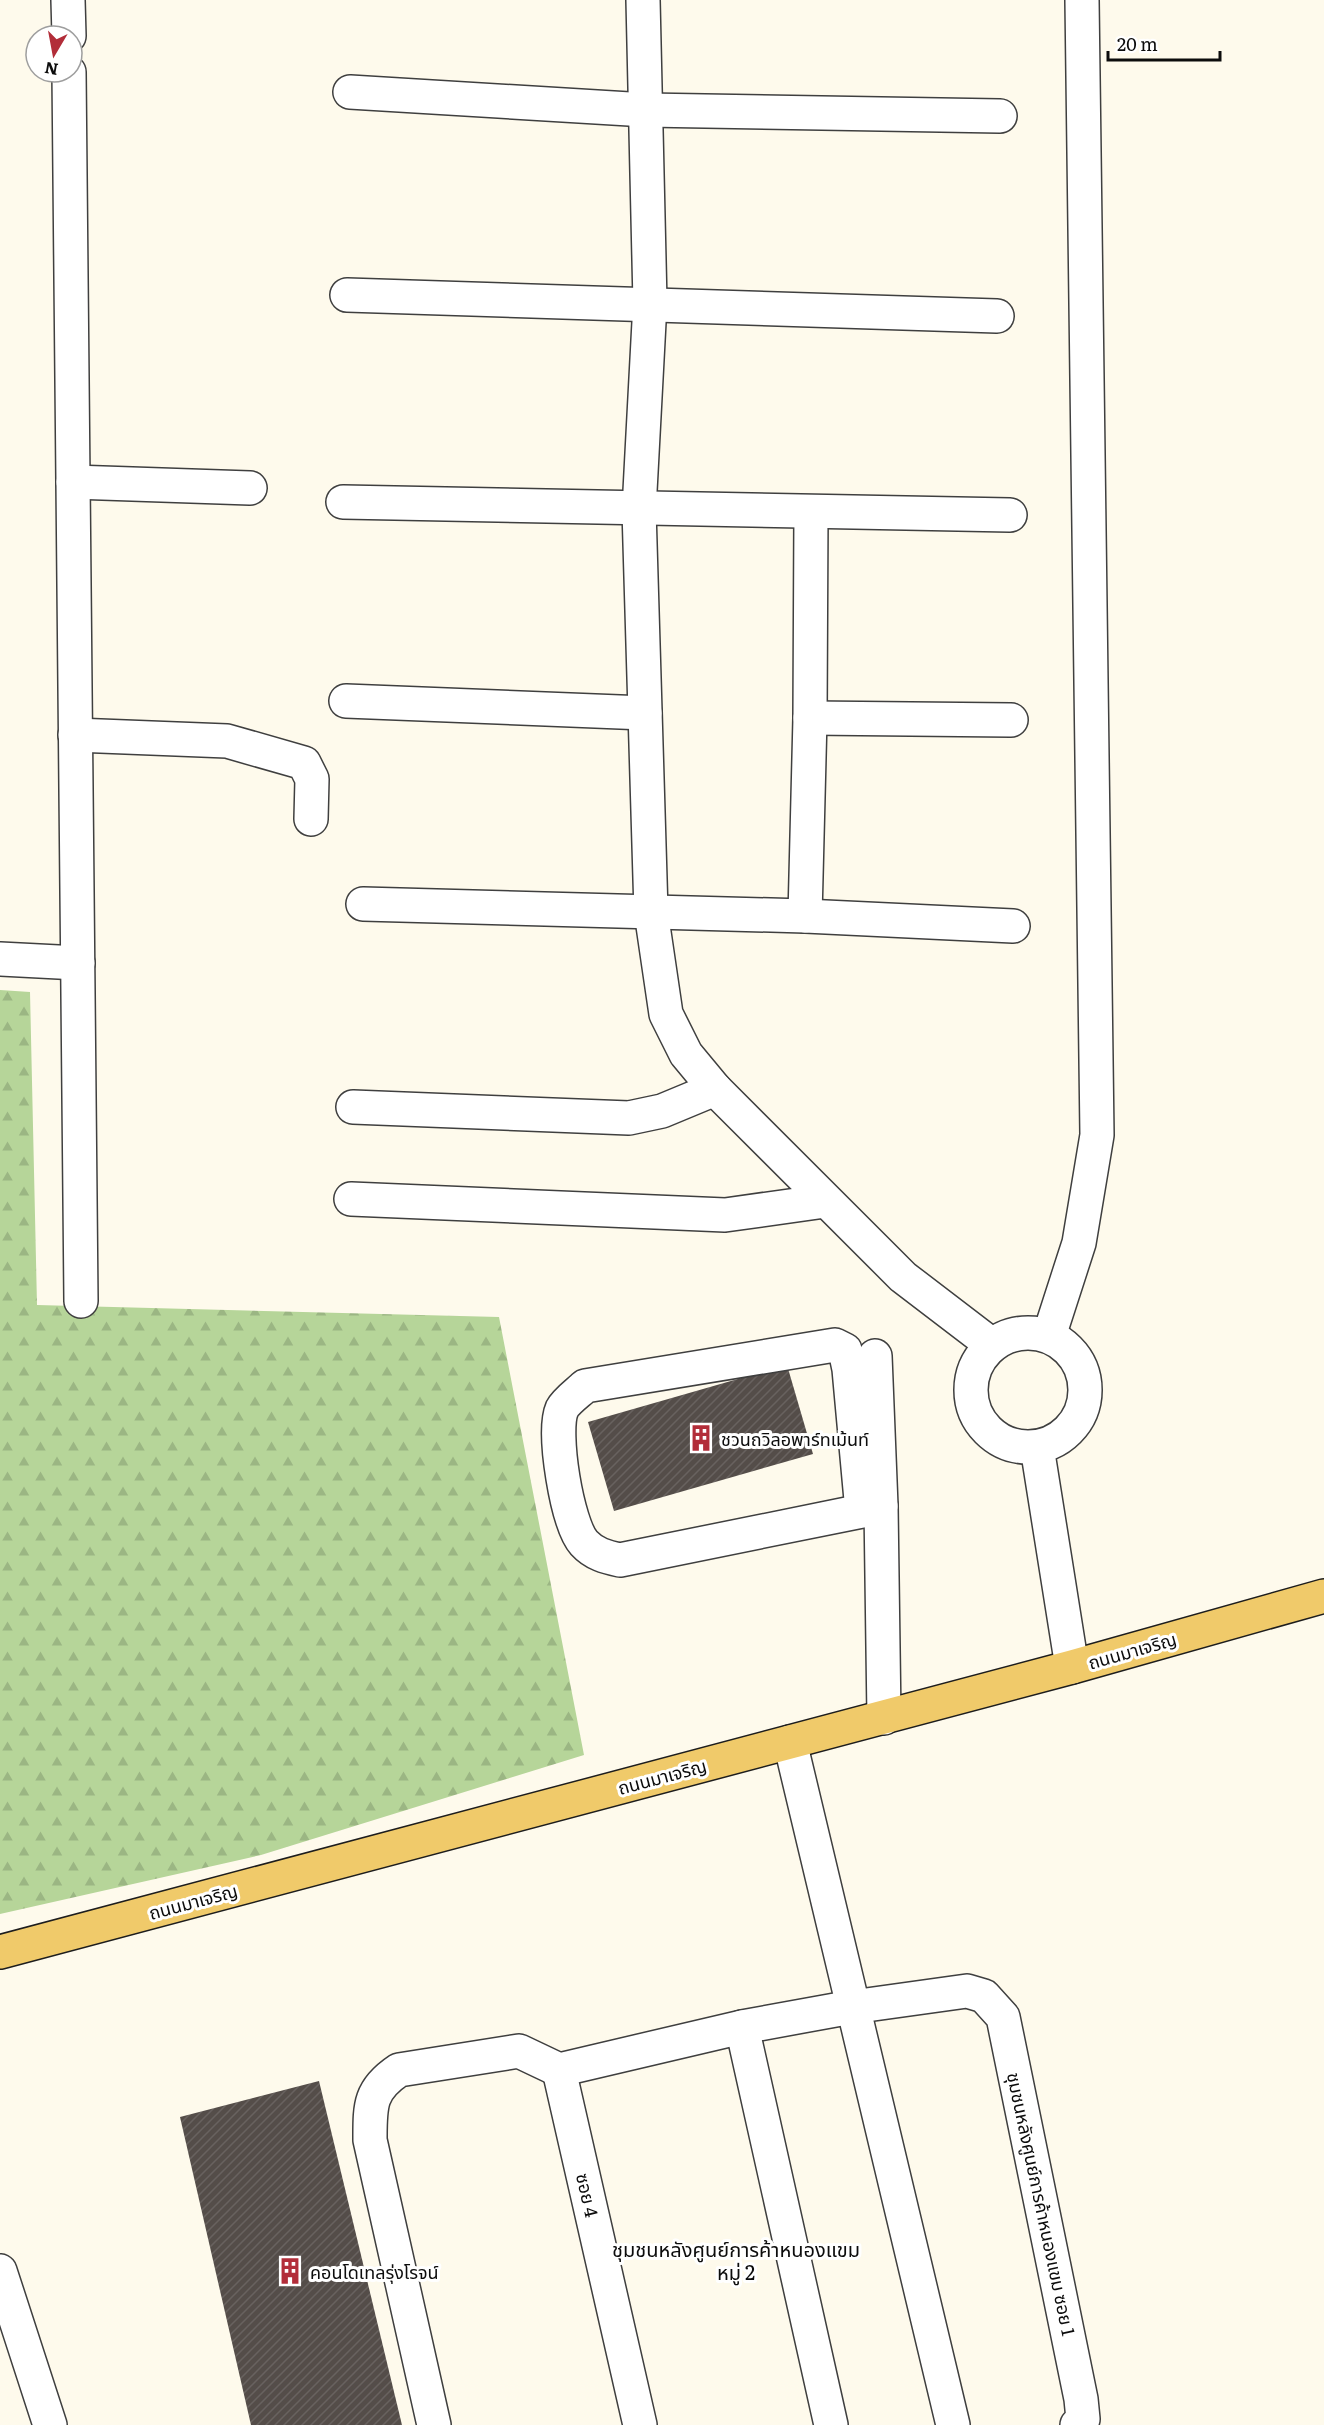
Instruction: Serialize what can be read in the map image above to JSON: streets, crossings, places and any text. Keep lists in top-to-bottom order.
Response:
{
  "streets": {
    "main road": ["ถนนมาเจริญ"],
    "street": ["ซอย 4", "ชุมชนหลังศูนย์การค้าหนองแขม ซอย 1"]
  },
  "districts": ["ชุมชนหลังศูนย์การค้าหนองแขม หมู่ 2"],
  "places": {
    "building": ["ชวนถวิลอพาร์ทเม้นท์", "คอนโดเทลรุ่งโรจน์"]
  },
  "scale_bar": "20 m",
  "north": "bottom"
}
